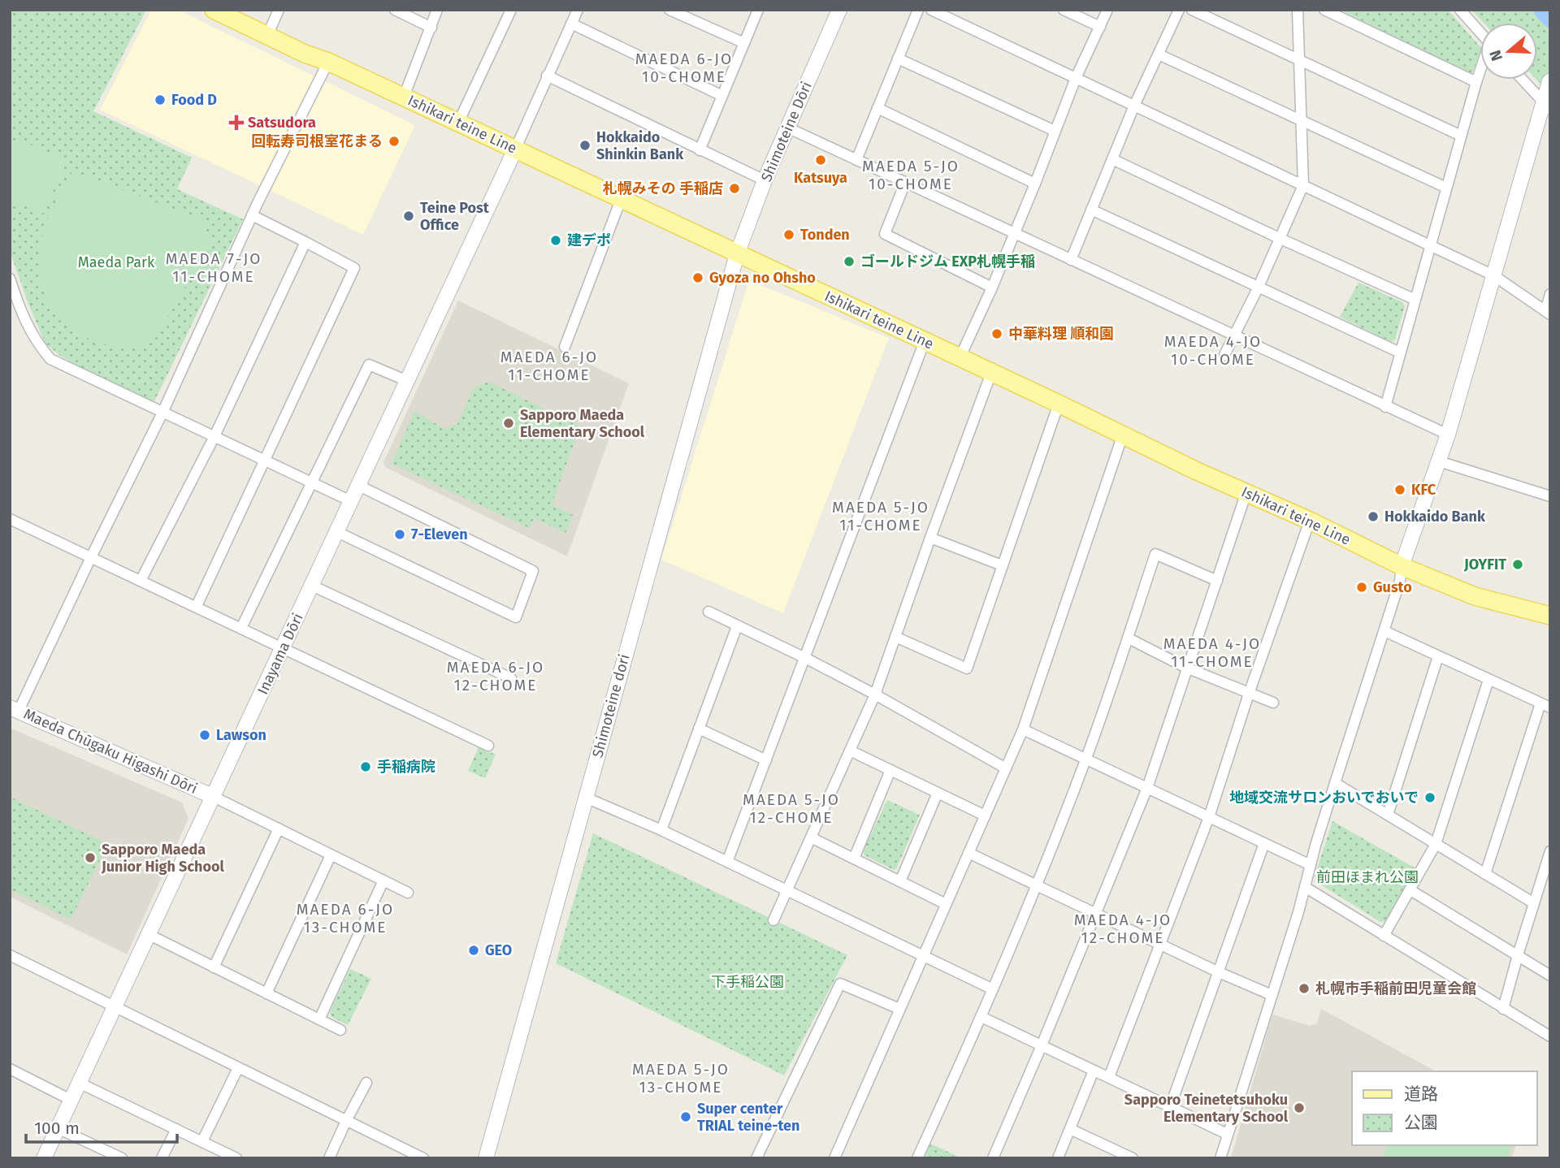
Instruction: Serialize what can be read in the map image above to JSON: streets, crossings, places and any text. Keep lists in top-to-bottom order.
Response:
{
  "streets": {
    "main road": ["Ishikari teine Line"],
    "street": [
      "Shimoteine Dōri",
      "Inayama Dōri",
      "Shimoteine dori",
      "Maeda Chūgaku Higashi Dōri"
    ]
  },
  "crossings": [
    ["Ishikari teine Line", "Shimoteine Dōri"],
    ["Ishikari teine Line", "Inayama Dōri"],
    ["Ishikari teine Line", "Shimoteine dori"],
    ["Shimoteine Dōri", "Shimoteine dori"],
    ["Inayama Dōri", "Maeda Chūgaku Higashi Dōri"]
  ],
  "districts": [
    "MAEDA 6-JO 10-CHOME",
    "MAEDA 5-JO 10-CHOME",
    "MAEDA 7-JO 11-CHOME",
    "MAEDA 4-JO 10-CHOME",
    "MAEDA 6-JO 11-CHOME",
    "MAEDA 5-JO 11-CHOME",
    "MAEDA 4-JO 11-CHOME",
    "MAEDA 6-JO 12-CHOME",
    "MAEDA 5-JO 12-CHOME",
    "MAEDA 6-JO 13-CHOME",
    "MAEDA 4-JO 12-CHOME",
    "MAEDA 5-JO 13-CHOME"
  ],
  "parks": ["Maeda Park", "前田ほまれ公園", "下手稲公園"],
  "places": {
    "other": [
      "Food D",
      "回転寿司根室花まる",
      "Hokkaido Shinkin Bank",
      "Katsuya",
      "札幌みその 手稲店",
      "Teine Post Office",
      "Tonden",
      "建デポ",
      "ゴールドジム EXP札幌手稲",
      "Gyoza no Ohsho",
      "中華料理 順和園",
      "Sapporo Maeda Elementary School",
      "KFC",
      "Hokkaido Bank",
      "7-Eleven",
      "JOYFIT",
      "Gusto",
      "Lawson",
      "手稲病院",
      "地域交流サロンおいでおいで",
      "Sapporo Maeda Junior High School",
      "GEO",
      "札幌市手稲前田児童会館",
      "Sapporo Teinetetsuhoku Elementary School",
      "Super center TRIAL teine-ten"
    ],
    "health": ["Satsudora"]
  },
  "legend": ["道路", "公園"],
  "scale_bar": "100 m",
  "north": "left"
}
